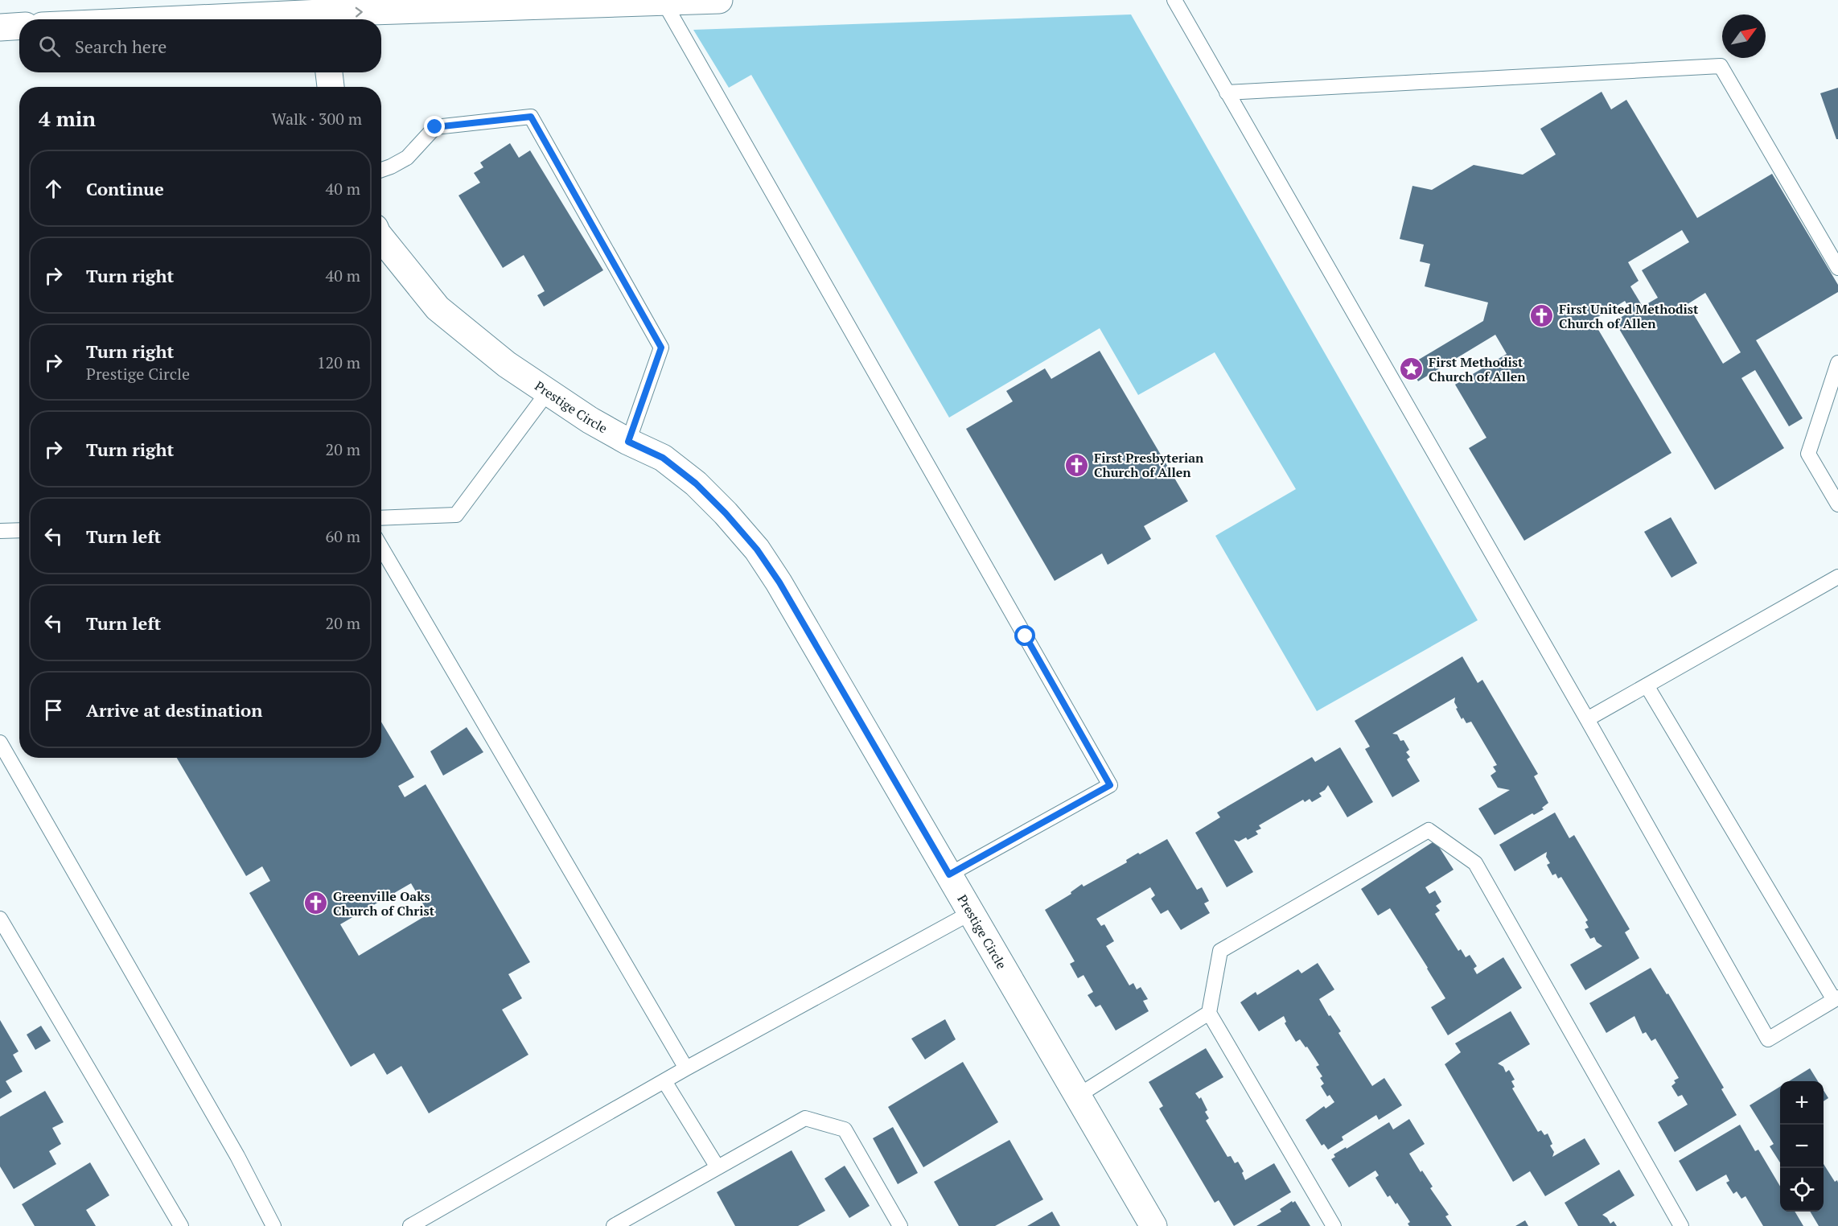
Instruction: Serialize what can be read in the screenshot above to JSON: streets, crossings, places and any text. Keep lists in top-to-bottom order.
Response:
{
  "streets": {
    "street": ["Prestige Circle"]
  },
  "places": {
    "church": ["First United Methodist Church of Allen", "First Presbyterian Church of Allen", "Greenville Oaks Church of Christ"],
    "place": ["First Methodist Church of Allen"]
  },
  "north": "top right",
  "page": {
    "search": "Search here",
    "heading": ["4 min", "Walk · 300 m"],
    "list": [
      ["Continue", "40 m"],
      ["Turn right", "40 m"],
      ["Turn right", "Prestige Circle", "120 m"],
      ["Turn right", "20 m"],
      ["Turn left", "60 m"],
      ["Turn left", "20 m"],
      "Arrive at destination"
    ],
    "map_buttons": ["+", "−"]
  }
}
